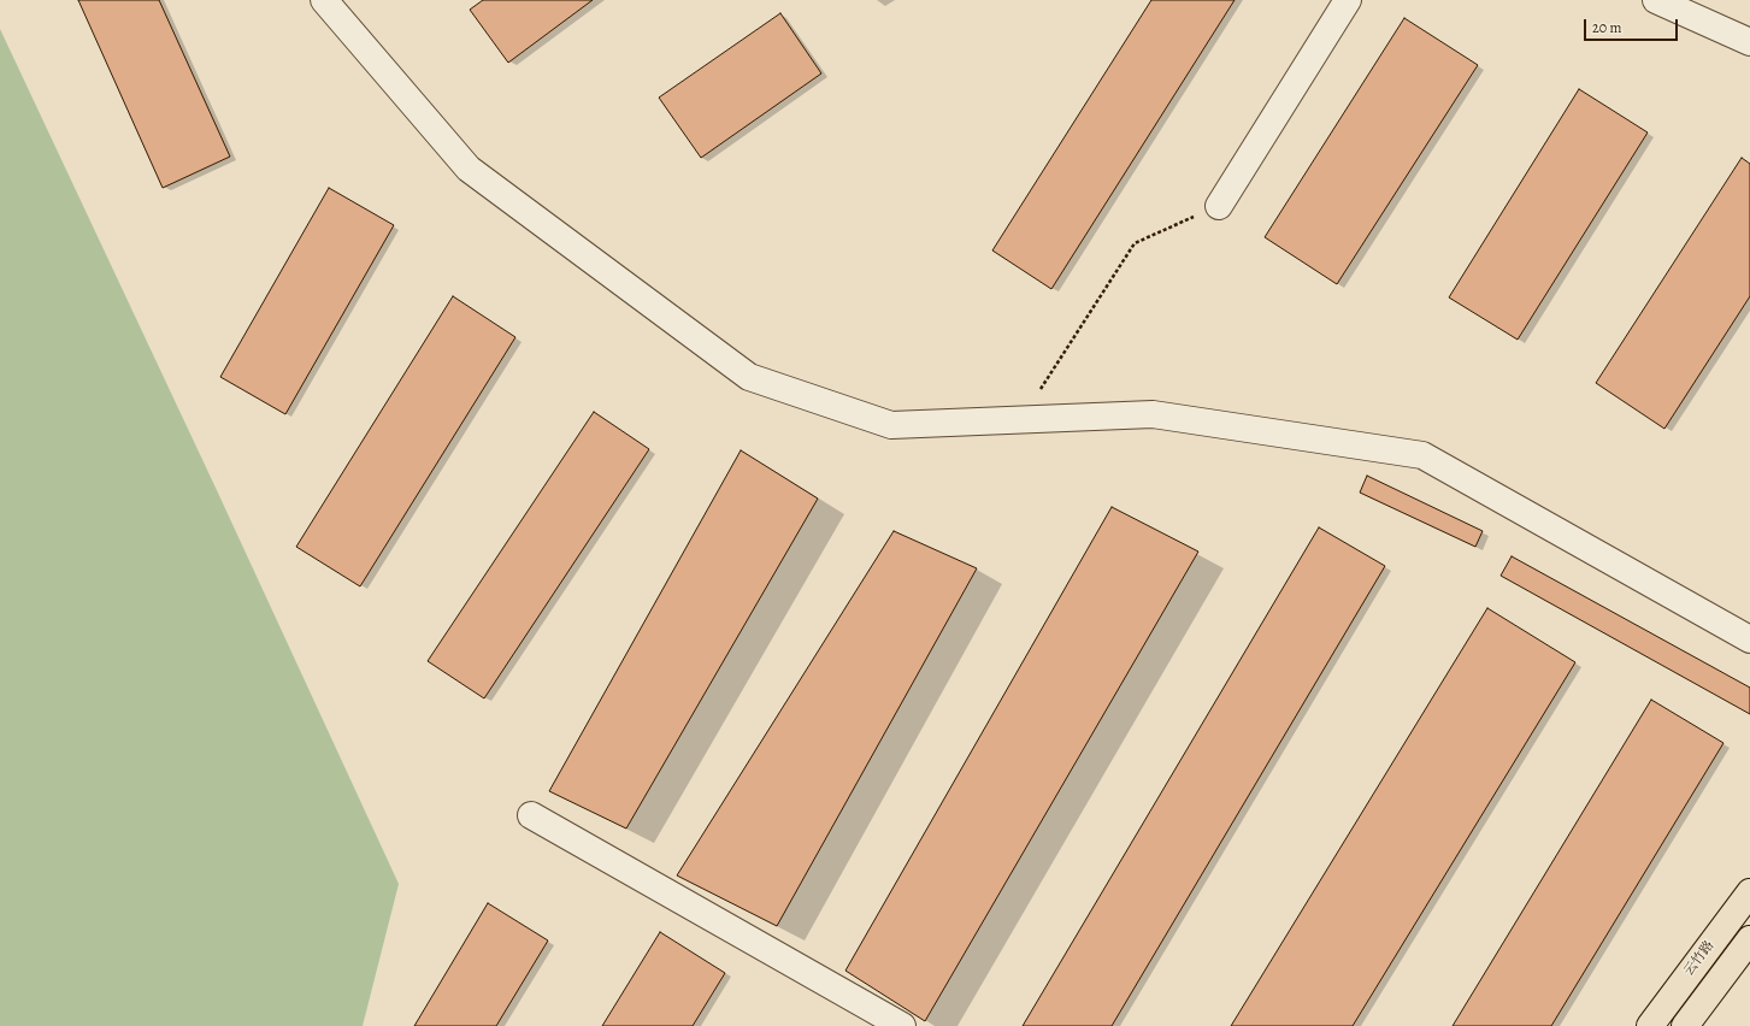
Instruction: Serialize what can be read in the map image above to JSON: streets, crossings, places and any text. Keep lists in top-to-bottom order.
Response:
{
  "streets": {
    "main road": ["云竹路"]
  },
  "scale_bar": "20 m"
}
